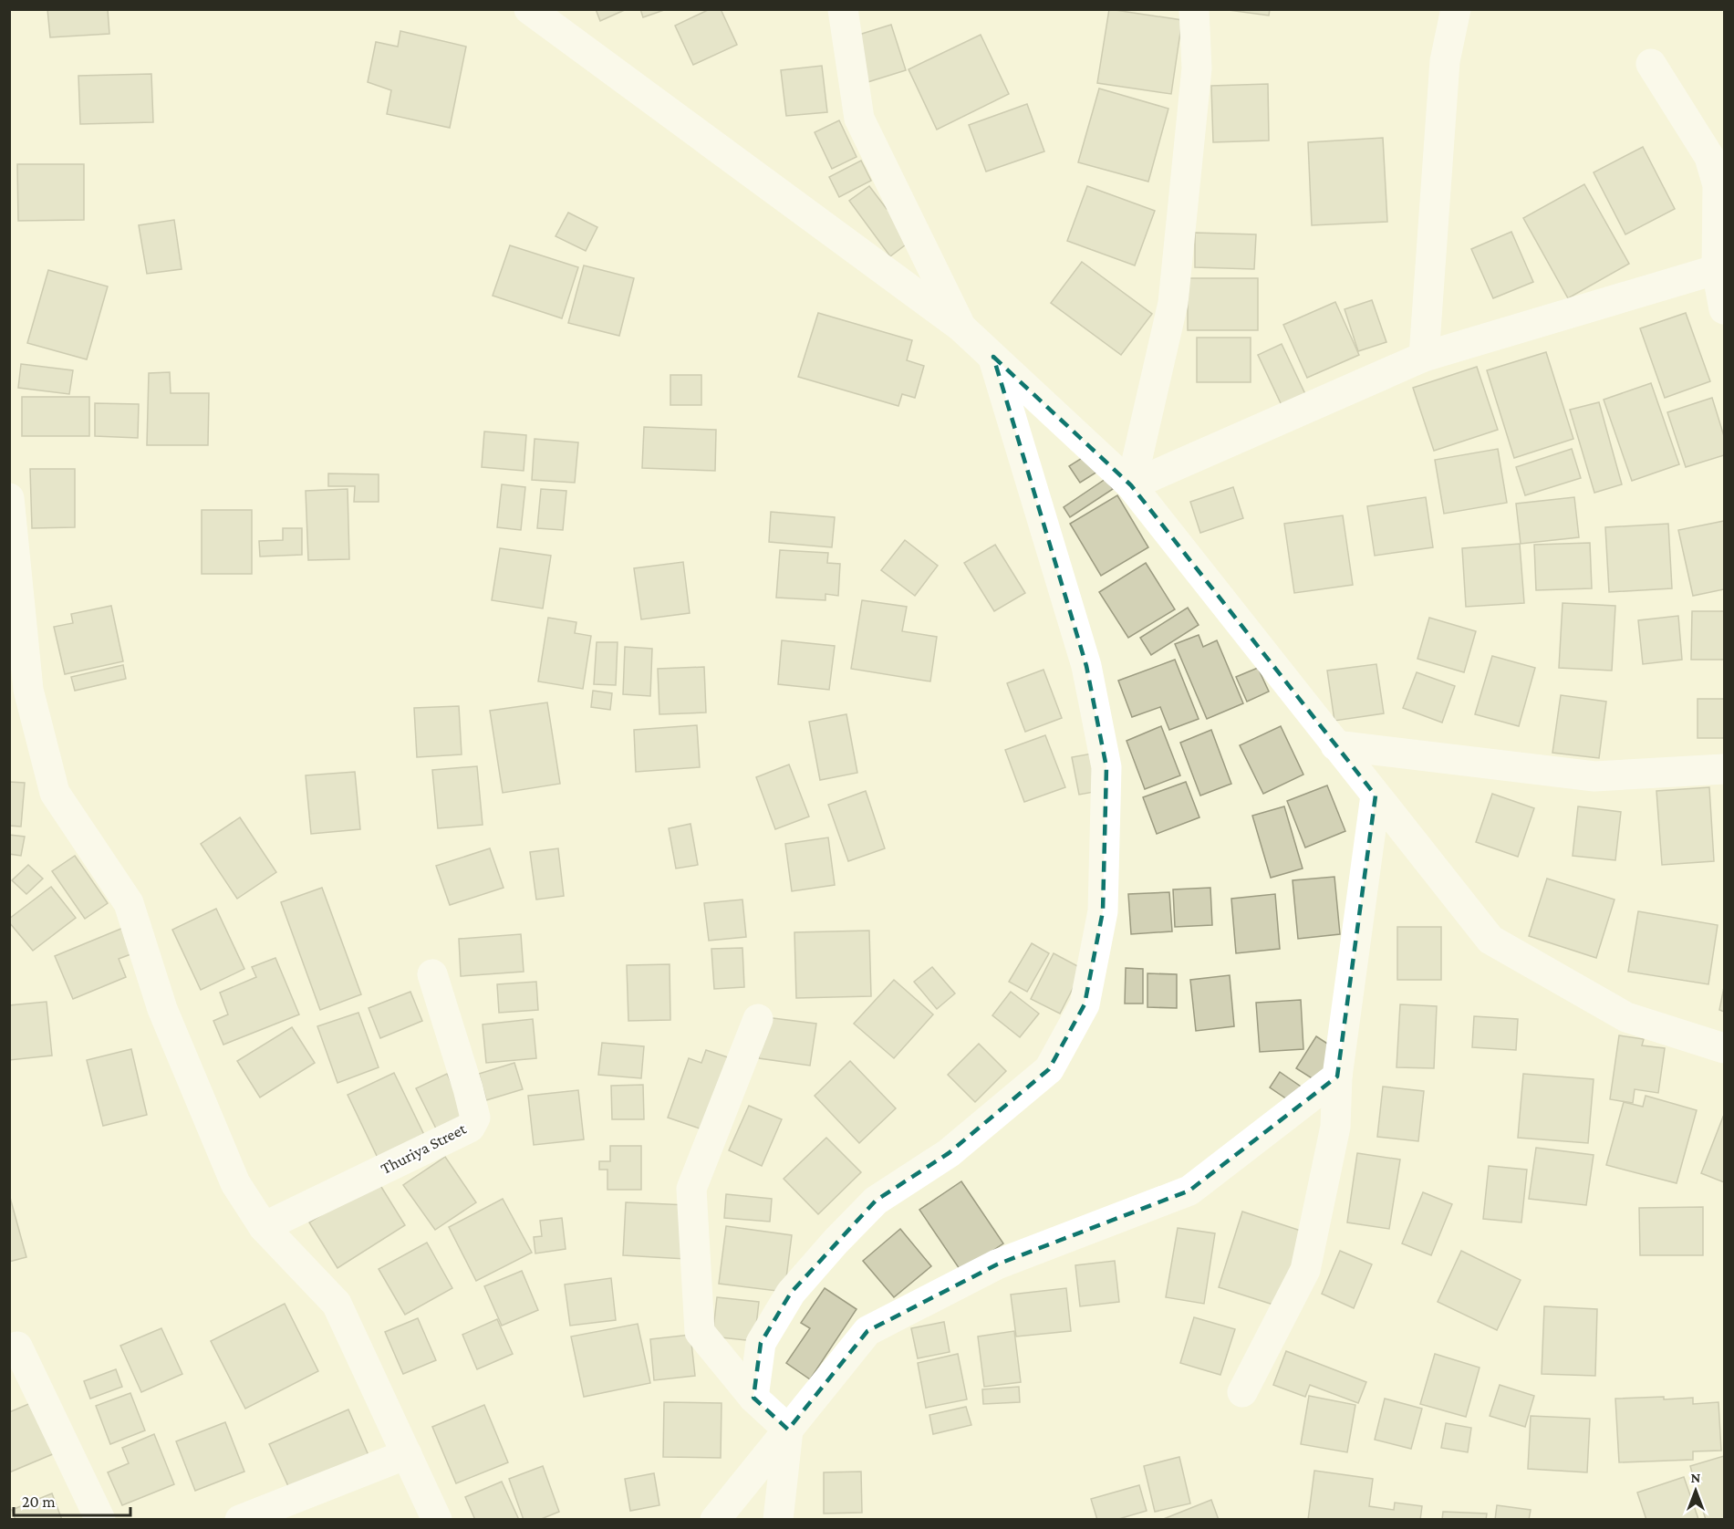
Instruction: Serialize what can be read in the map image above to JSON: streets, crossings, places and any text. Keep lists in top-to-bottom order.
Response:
{
  "streets": {
    "street": ["Thuriya Street"]
  },
  "scale_bar": "20 m",
  "north": "top"
}
